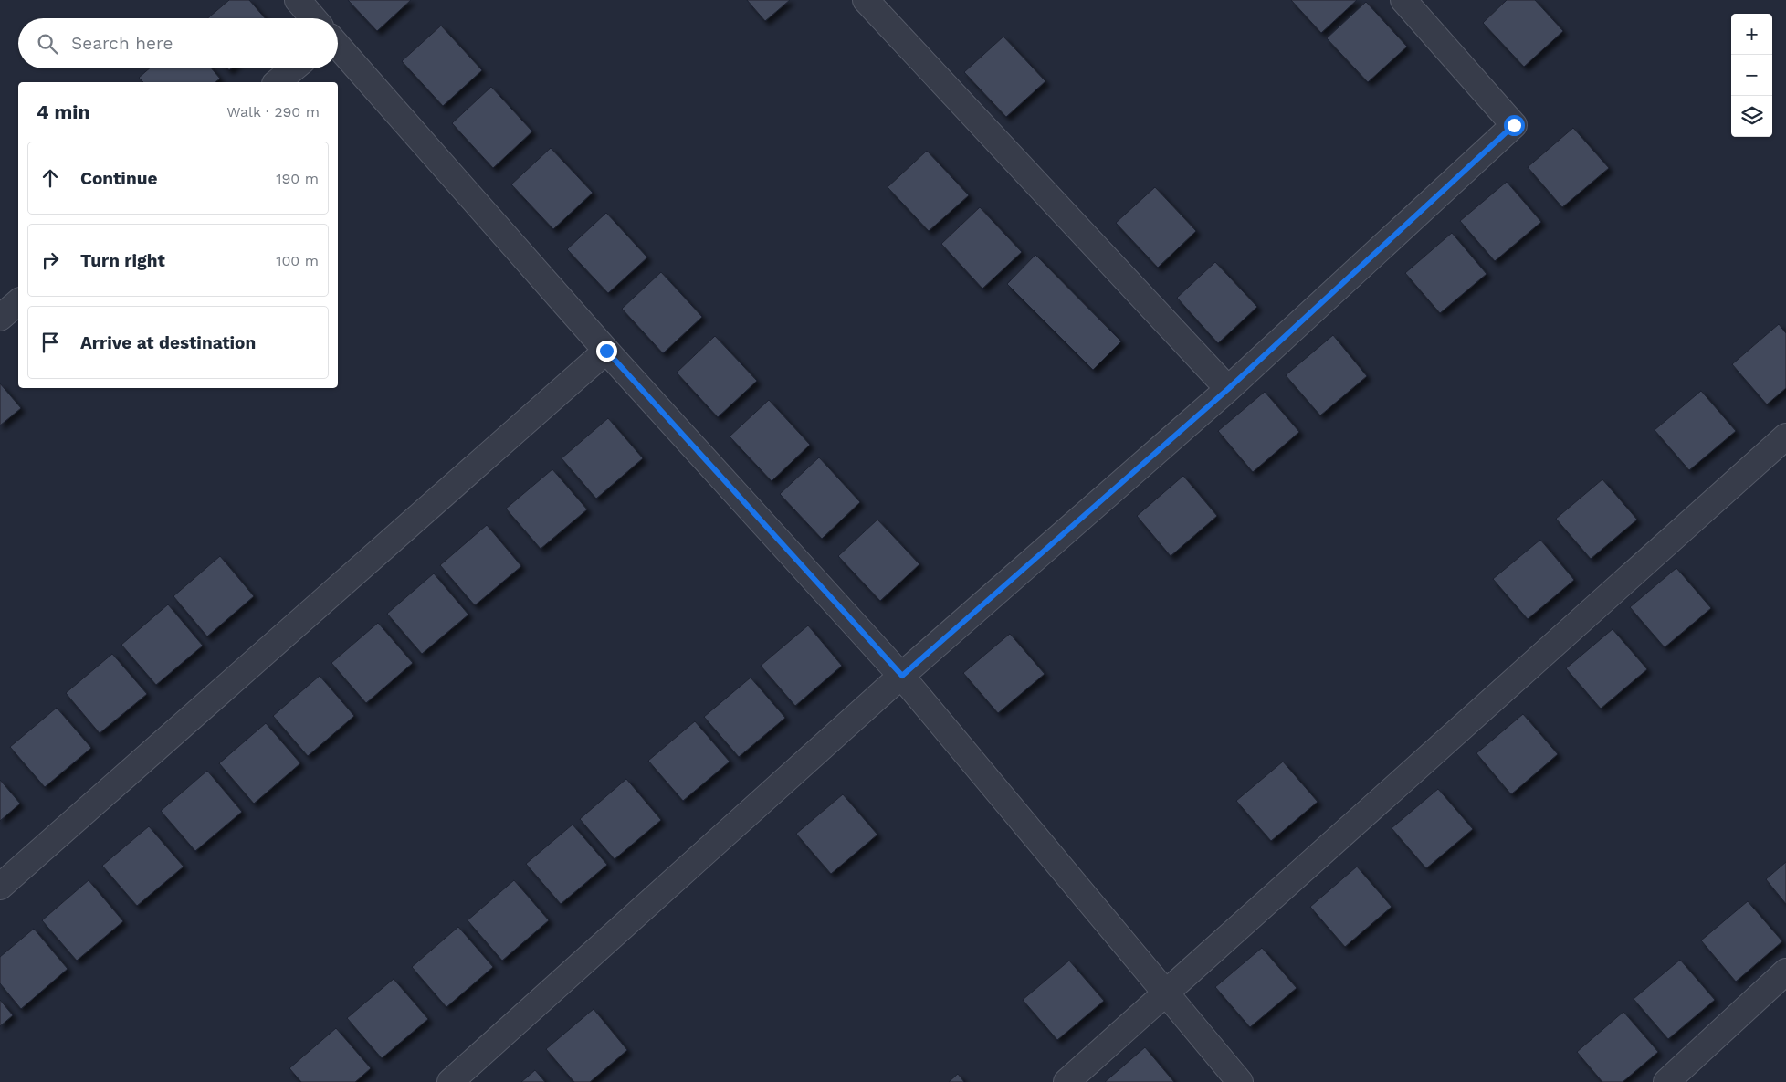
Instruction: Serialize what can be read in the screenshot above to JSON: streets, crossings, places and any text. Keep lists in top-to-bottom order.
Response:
{
  "page": {
    "map_buttons": ["+", "−"],
    "search": "Search here",
    "heading": ["4 min", "Walk · 290 m"],
    "list": [
      ["Continue", "190 m"],
      ["Turn right", "100 m"],
      "Arrive at destination"
    ]
  }
}
